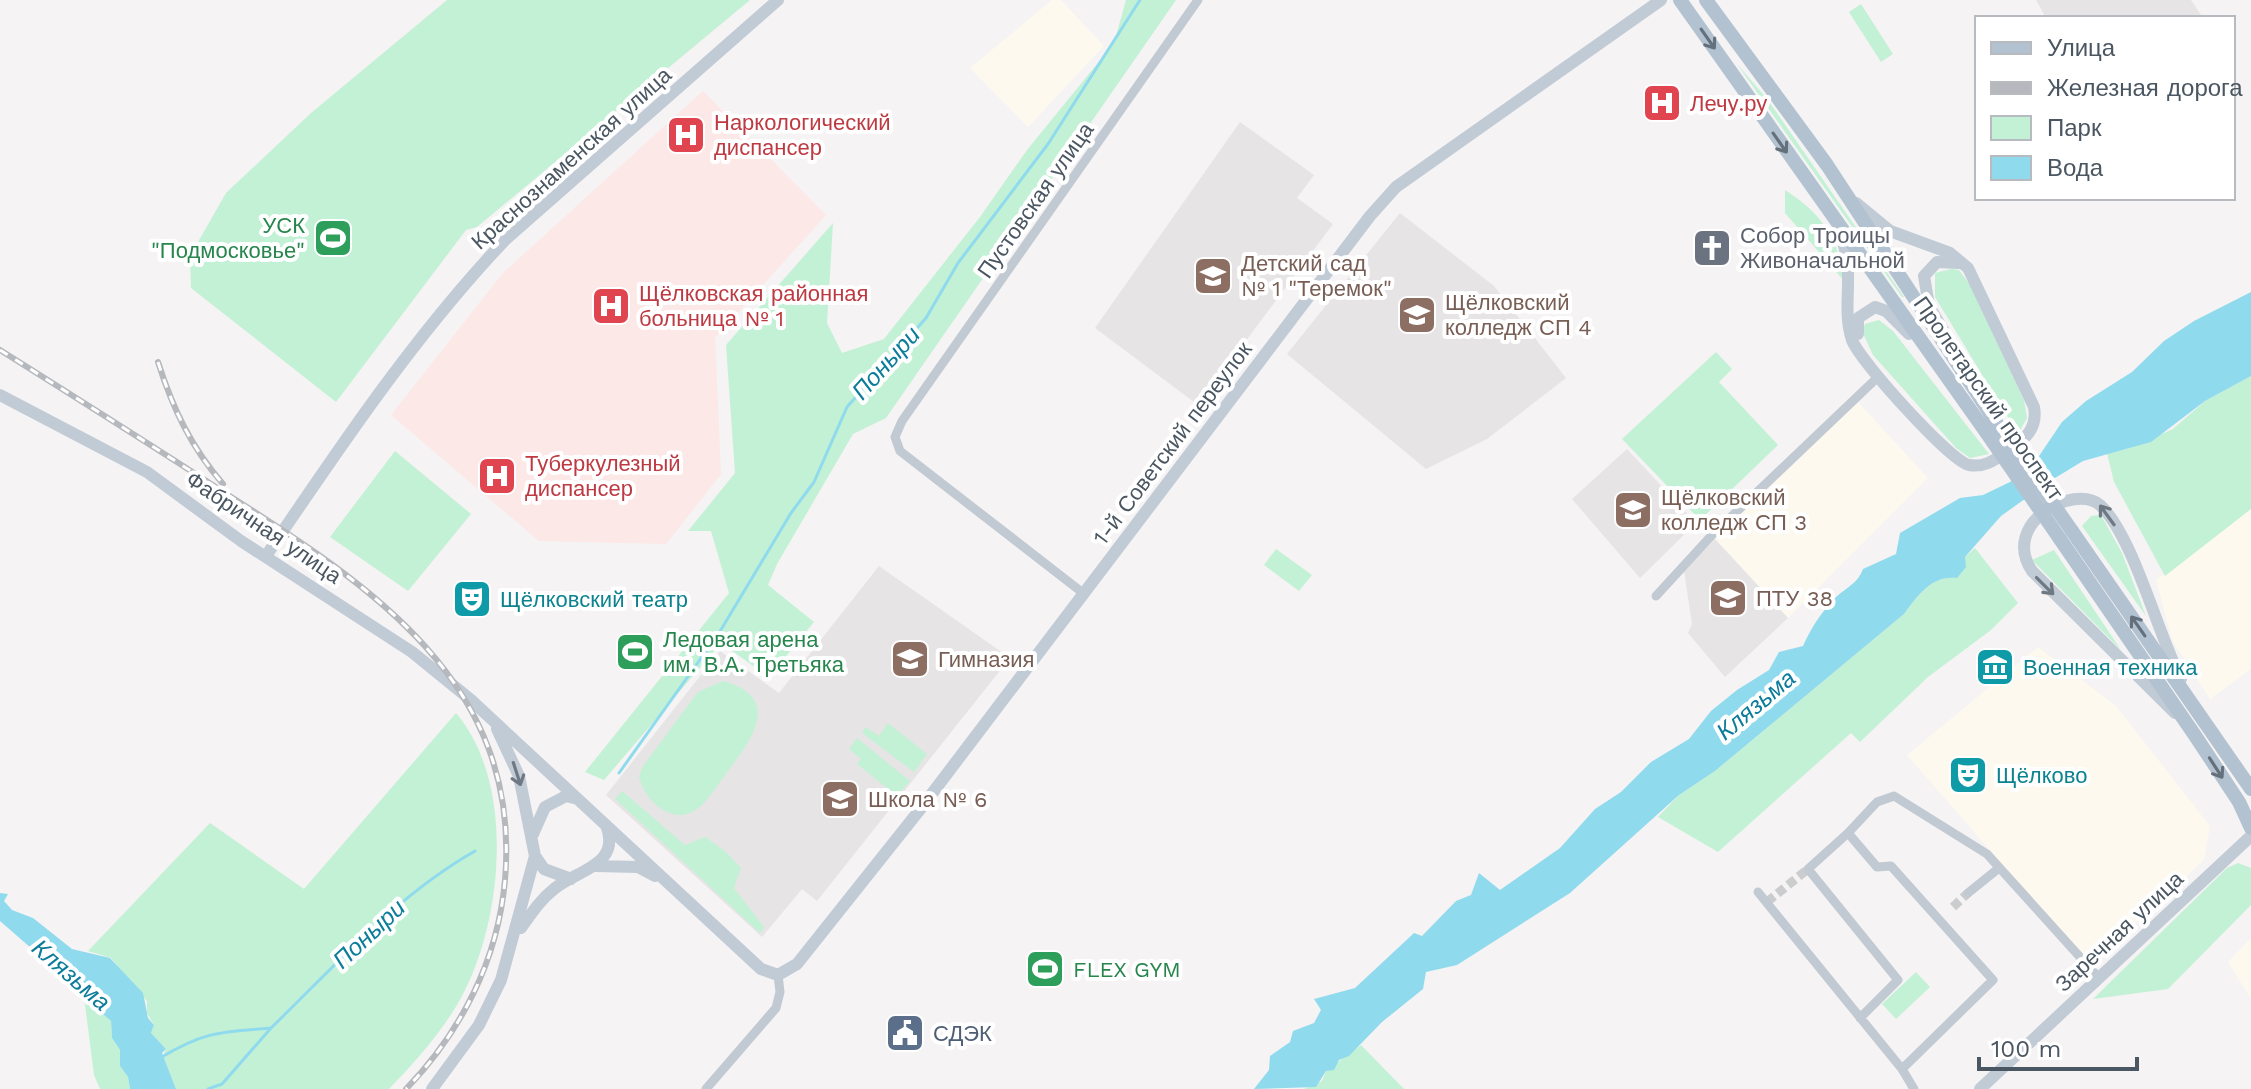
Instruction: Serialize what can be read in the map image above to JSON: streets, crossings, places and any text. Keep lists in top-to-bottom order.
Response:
{
  "streets": {
    "main road": ["Пролетарский проспект"],
    "street": [
      "Краснознаменская улица",
      "Пустовская улица",
      "1-й Советский переулок",
      "Фабричная улица",
      "Заречная улица"
    ]
  },
  "crossings": [
    ["Краснознаменская улица", "Фабричная улица"],
    ["Пустовская улица", "1-й Советский переулок"],
    ["1-й Советский переулок", "Фабричная улица"]
  ],
  "water": ["Поныри", "Клязьма"],
  "places": {
    "hospital": [
      "Лечу.ру",
      "Наркологический диспансер",
      "Щёлковская районная больница № 1",
      "Туберкулезный диспансер"
    ],
    "sports": ["УСК \"Подмосковье\"", "Ледовая арена им. В.А. Третьяка", "FLEX GYM"],
    "church": ["Собор Троицы Живоначальной"],
    "school or university": [
      "Детский сад № 1 \"Теремок\"",
      "Щёлковский колледж СП 4",
      "Щёлковский колледж СП 3",
      "ПТУ 38",
      "Гимназия",
      "Школа № 6"
    ],
    "theatre": ["Щёлковский театр", "Щёлково"],
    "museum": ["Военная техника"],
    "public building": ["СДЭК"]
  },
  "legend": [
    "Улица",
    "Железная дорога",
    "Парк",
    "Вода"
  ],
  "scale_bar": "100 m"
}
